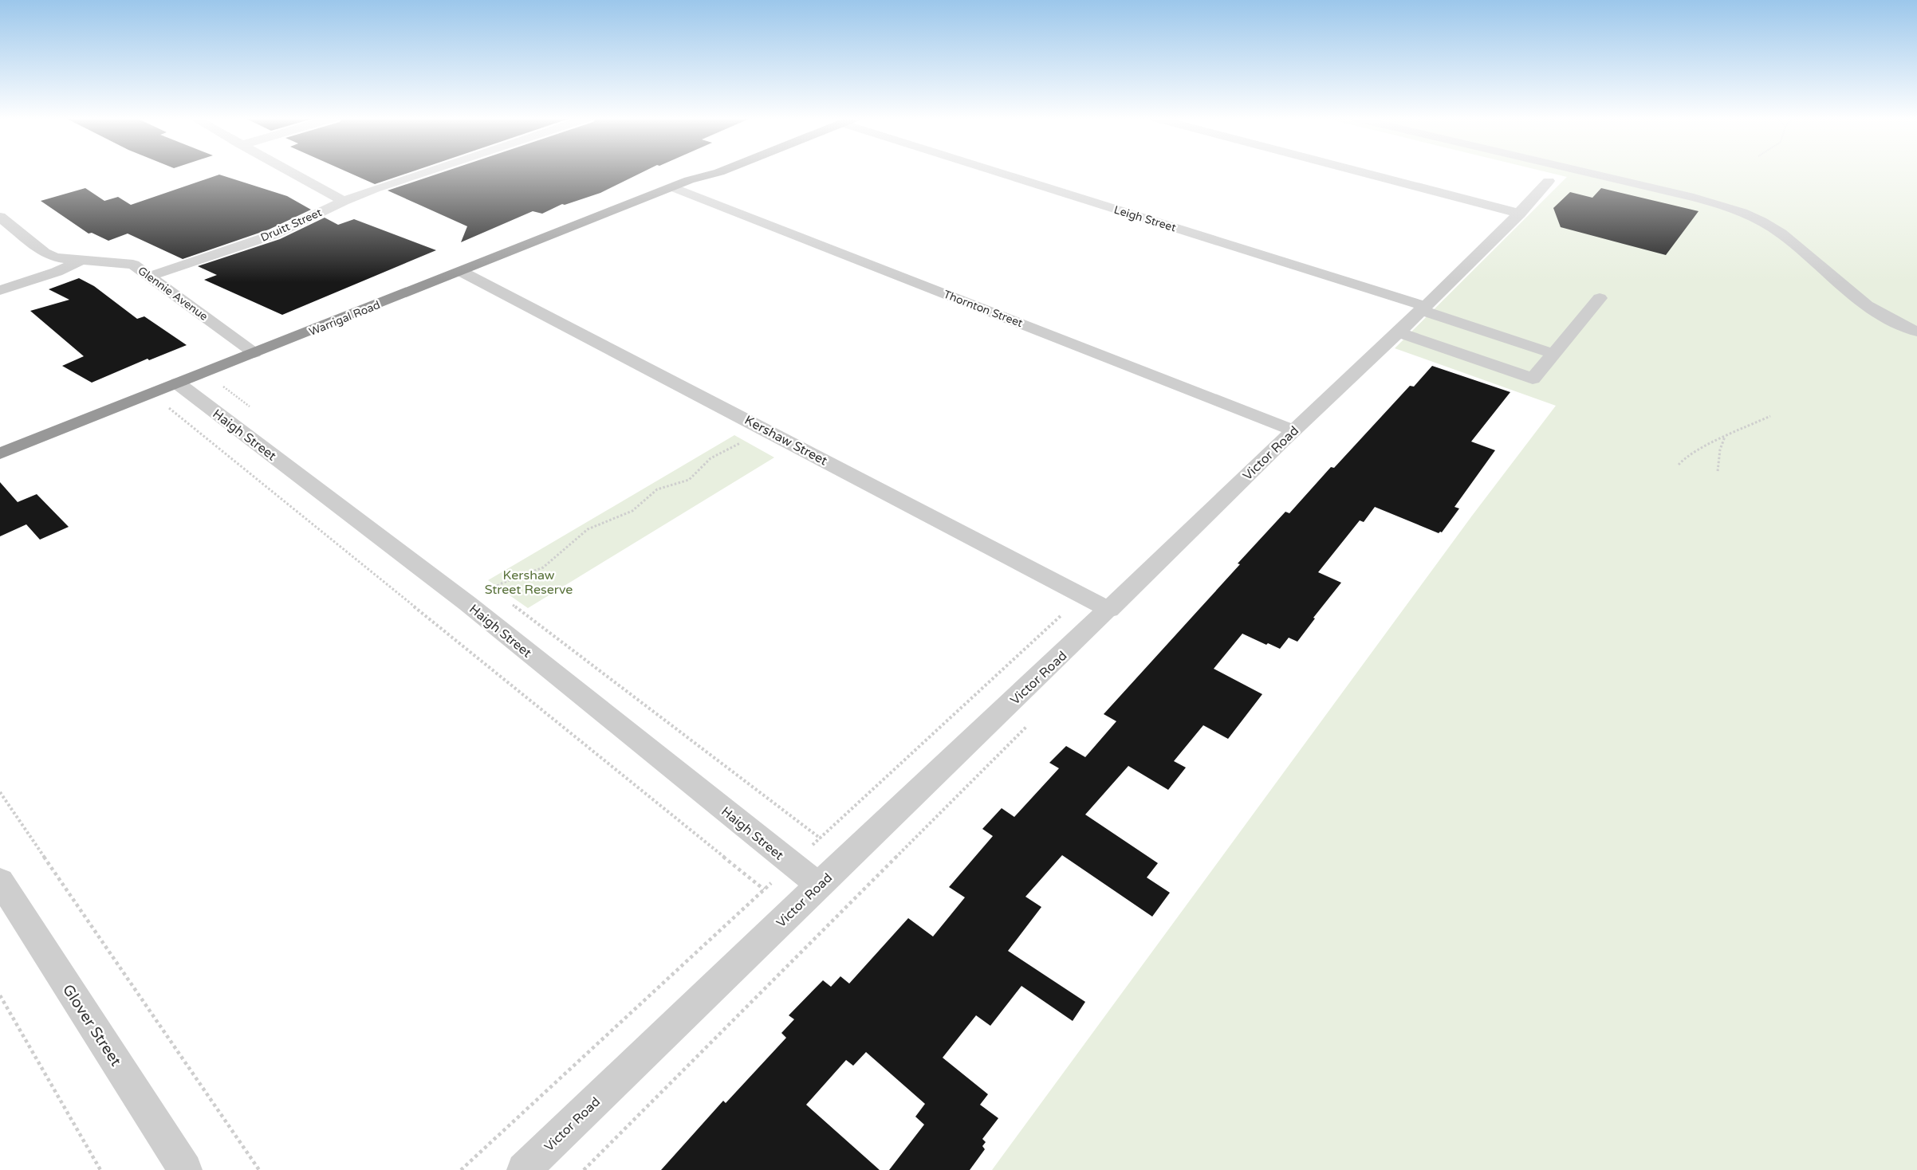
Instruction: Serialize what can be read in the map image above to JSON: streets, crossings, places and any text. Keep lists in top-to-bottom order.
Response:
{
  "streets": {
    "highway": ["Warrigal Road"],
    "street": [
      "Leigh Street",
      "Druitt Street",
      "Glennie Avenue",
      "Thornton Street",
      "Haigh Street",
      "Kershaw Street",
      "Victor Road",
      "Glover Street"
    ]
  },
  "crossings": [
    ["Leigh Street", "Victor Road"],
    ["Druitt Street", "Glennie Avenue"],
    ["Glennie Avenue", "Warrigal Road"],
    ["Thornton Street", "Warrigal Road"],
    ["Thornton Street", "Victor Road"],
    ["Warrigal Road", "Haigh Street"],
    ["Warrigal Road", "Kershaw Street"],
    ["Haigh Street", "Victor Road"],
    ["Kershaw Street", "Victor Road"]
  ],
  "parks": ["Kershaw Street Reserve"]
}
